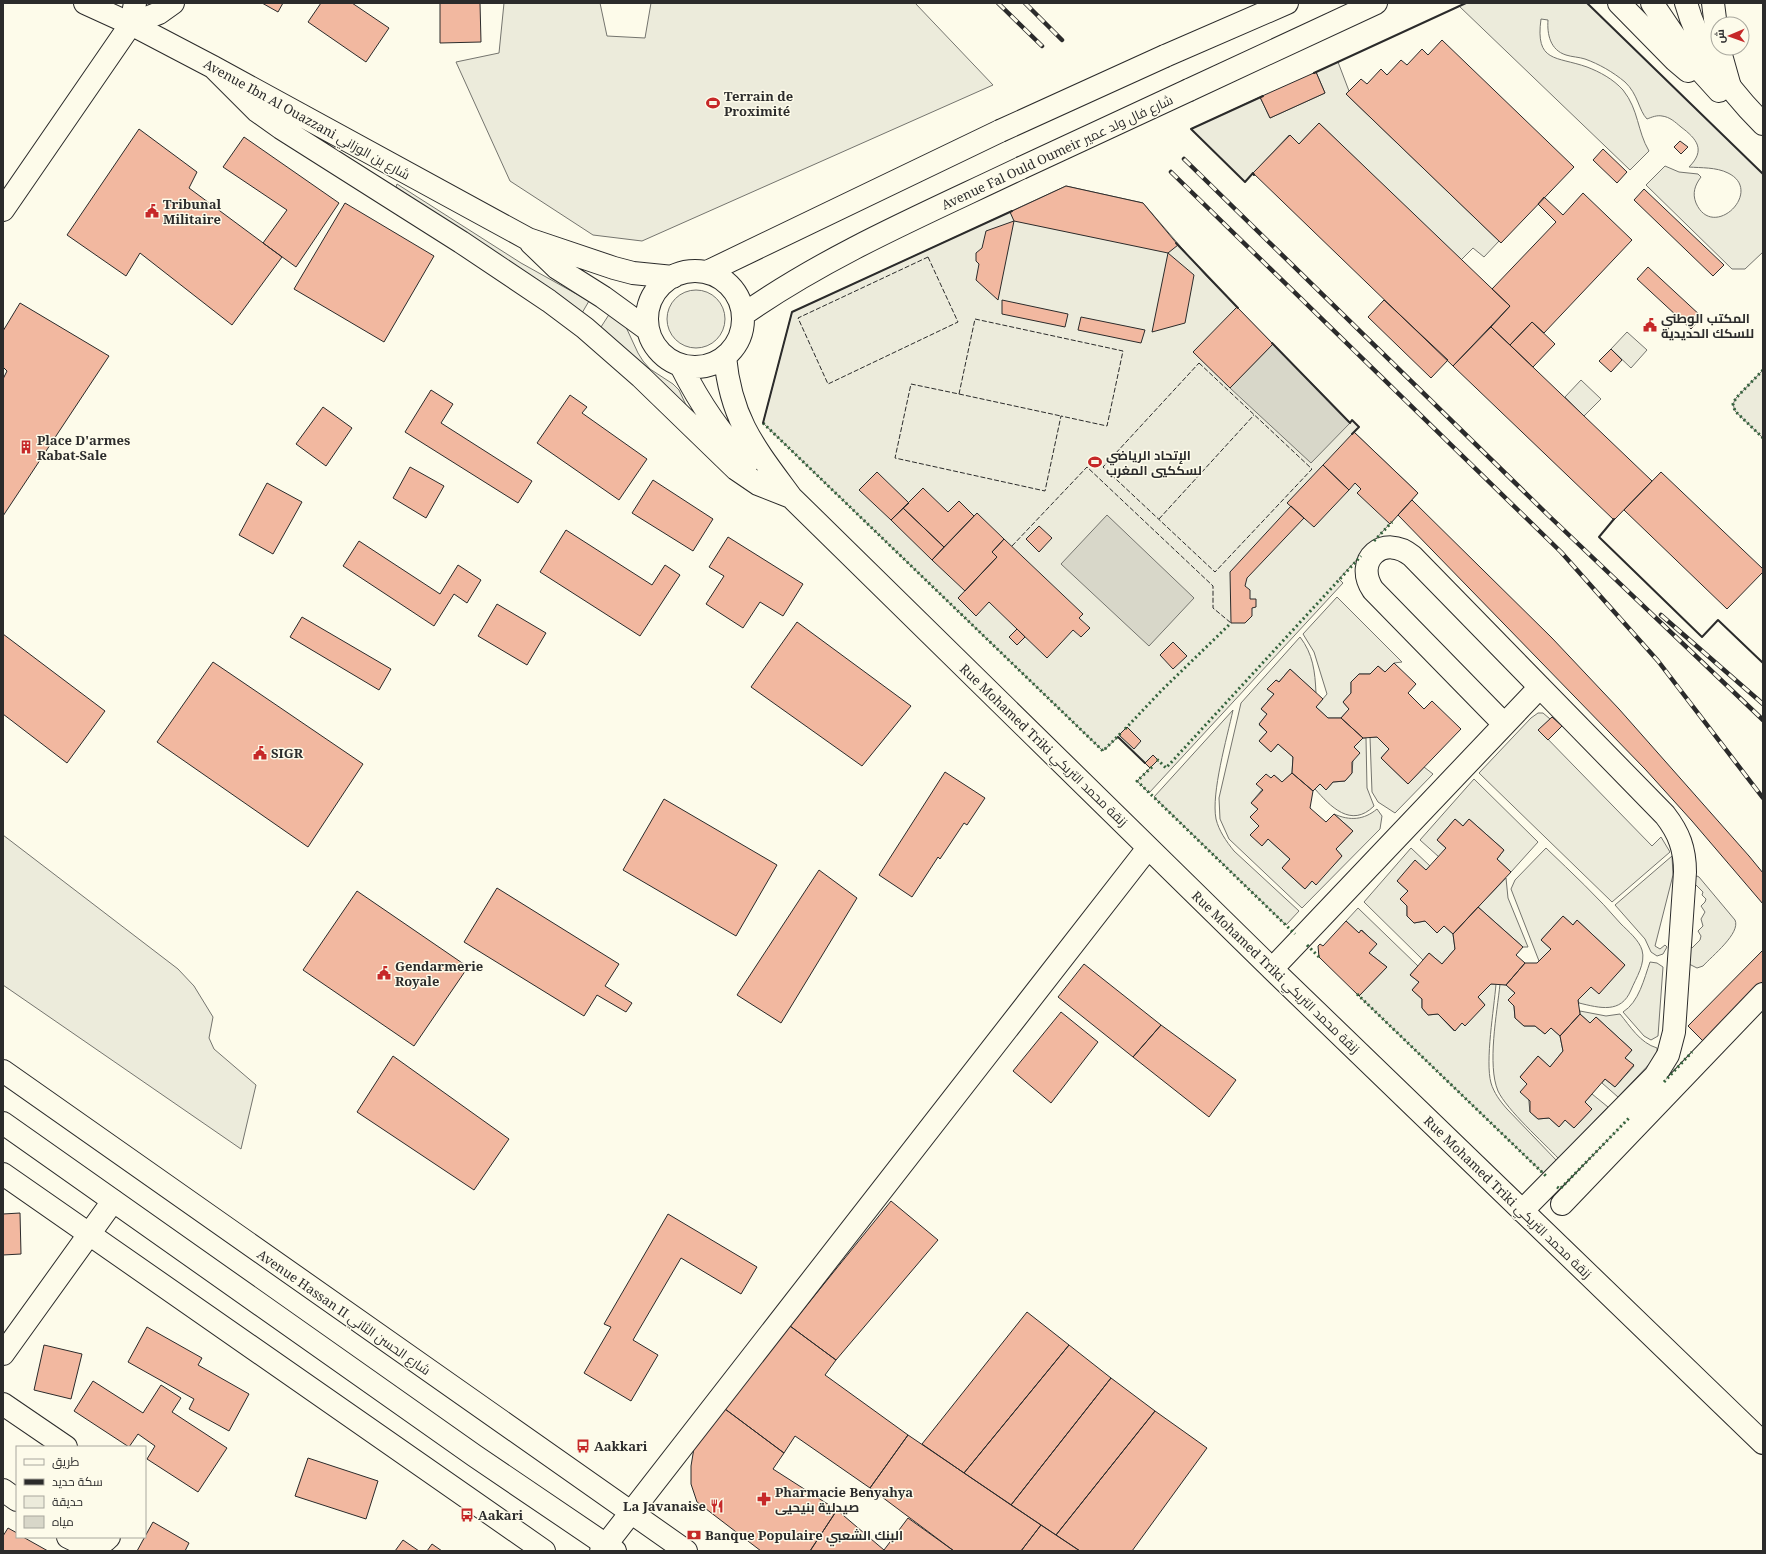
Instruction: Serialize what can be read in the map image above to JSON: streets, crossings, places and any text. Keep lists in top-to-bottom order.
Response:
{
  "streets": {
    "street": [
      "Avenue Ibn Al Ouazzani شارع بن الوزاني",
      "Avenue Fal Ould Oumeir شارع فال ولد عمير",
      "Rue Mohamed Triki زنقة محمد التريكي",
      "Avenue Hassan II شارع الحسن الثاني"
    ]
  },
  "crossings": [
    ["Avenue Ibn Al Ouazzani شارع بن الوزاني", "Avenue Fal Ould Oumeir شارع فال ولد عمير"],
    ["Avenue Ibn Al Ouazzani شارع بن الوزاني", "Rue Mohamed Triki زنقة محمد التريكي"],
    ["Avenue Fal Ould Oumeir شارع فال ولد عمير", "Rue Mohamed Triki زنقة محمد التريكي"]
  ],
  "places": {
    "sports": ["Terrain de Proximité", "الإتحاد الرياضي لسككيي المغرب"],
    "public building": [
      "Tribunal Militaire",
      "المكتب الوطني للسكك الحديدية",
      "SIGR",
      "Gendarmerie Royale"
    ],
    "building": ["Place D'armes Rabat-Sale"],
    "bus stop": ["Aakkari", "Aakari"],
    "pharmacy": ["Pharmacie Benyahya صيدلية بنيحيى"],
    "restaurant": ["La Javanaise"],
    "bank": ["Banque Populaire البنك الشعبي"]
  },
  "legend": [
    "طريق",
    "سكة حديد",
    "حديقة",
    "مياه"
  ],
  "north": "left"
}
